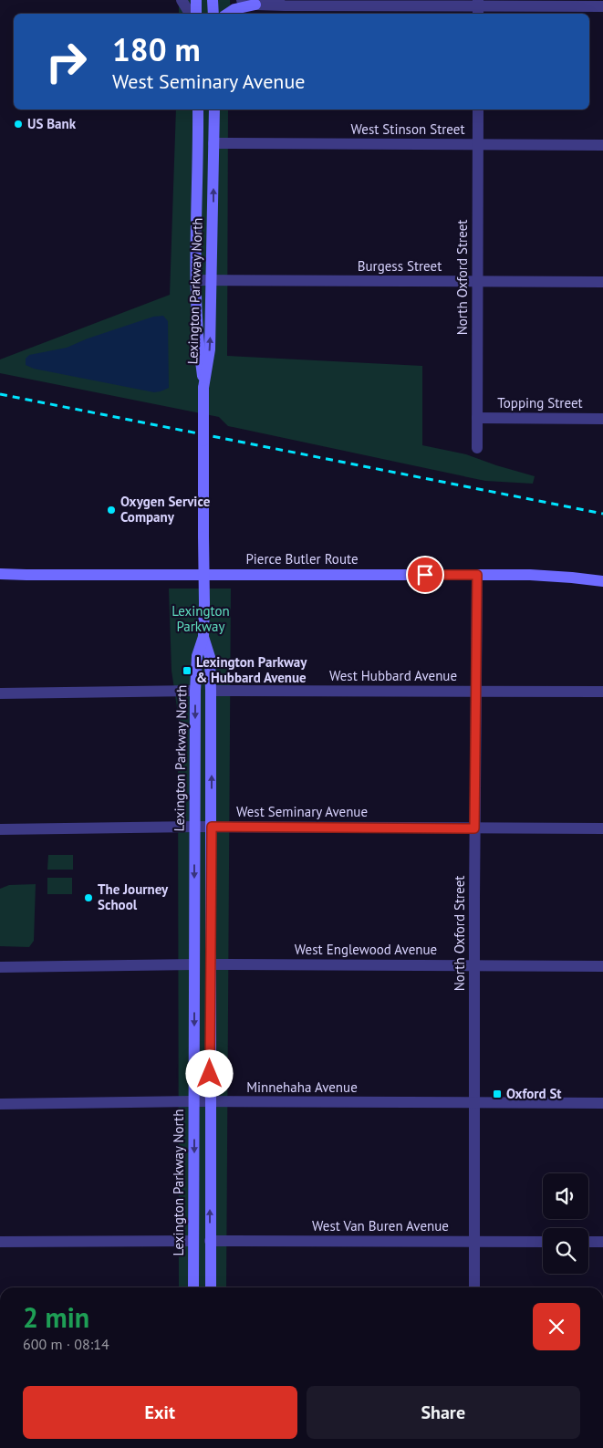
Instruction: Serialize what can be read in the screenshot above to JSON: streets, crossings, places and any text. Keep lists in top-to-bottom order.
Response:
{
  "streets": {
    "main road": ["Lexington Parkway North", "Pierce Butler Route"],
    "street": [
      "West Stinson Street",
      "Burgess Street",
      "North Oxford Street",
      "Topping Street",
      "West Hubbard Avenue",
      "West Seminary Avenue",
      "West Englewood Avenue",
      "Minnehaha Avenue",
      "West Van Buren Avenue"
    ]
  },
  "crossings": [
    ["West Stinson Street", "North Oxford Street"],
    ["West Stinson Street", "Lexington Parkway North"],
    ["Burgess Street", "North Oxford Street"],
    ["Burgess Street", "Lexington Parkway North"],
    ["North Oxford Street", "Topping Street"],
    ["North Oxford Street", "Pierce Butler Route"],
    ["North Oxford Street", "West Hubbard Avenue"],
    ["North Oxford Street", "West Seminary Avenue"],
    ["North Oxford Street", "West Englewood Avenue"],
    ["North Oxford Street", "Minnehaha Avenue"],
    ["North Oxford Street", "West Van Buren Avenue"],
    ["Lexington Parkway North", "West Seminary Avenue"],
    ["Lexington Parkway North", "Minnehaha Avenue"]
  ],
  "parks": ["Lexington Parkway"],
  "places": {
    "other": ["US Bank", "Oxygen Service Company", "The Journey School"],
    "transit": ["Lexington Parkway & Hubbard Avenue", "Oxford St"]
  },
  "page": {
    "turn": ["180 m", "West Seminary Avenue"],
    "heading": ["2 min", "600 m · 08:14"],
    "buttons": ["Exit", "Share"]
  }
}
